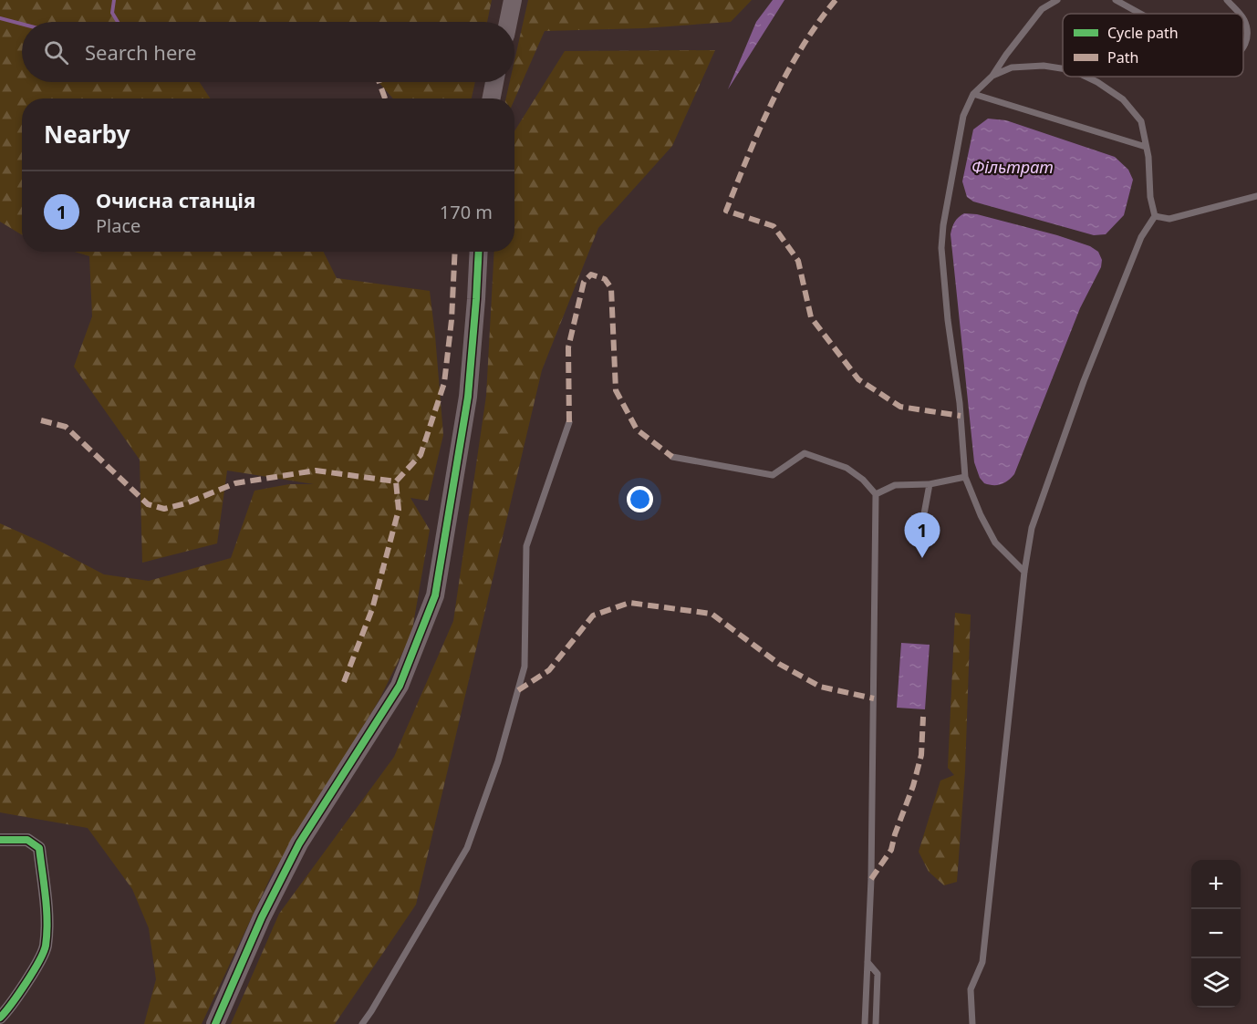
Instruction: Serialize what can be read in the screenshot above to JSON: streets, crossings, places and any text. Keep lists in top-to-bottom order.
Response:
{
  "water": ["Фільтрат"],
  "legend": ["Cycle path", "Path"],
  "page": {
    "search": "Search here",
    "heading": "Nearby",
    "list": [
      {
        "mark": "1",
        "name": "Очисна станція",
        "note": "Place",
        "value": "170 m"
      }
    ],
    "pins": "1",
    "map_buttons": ["+", "−"]
  }
}
